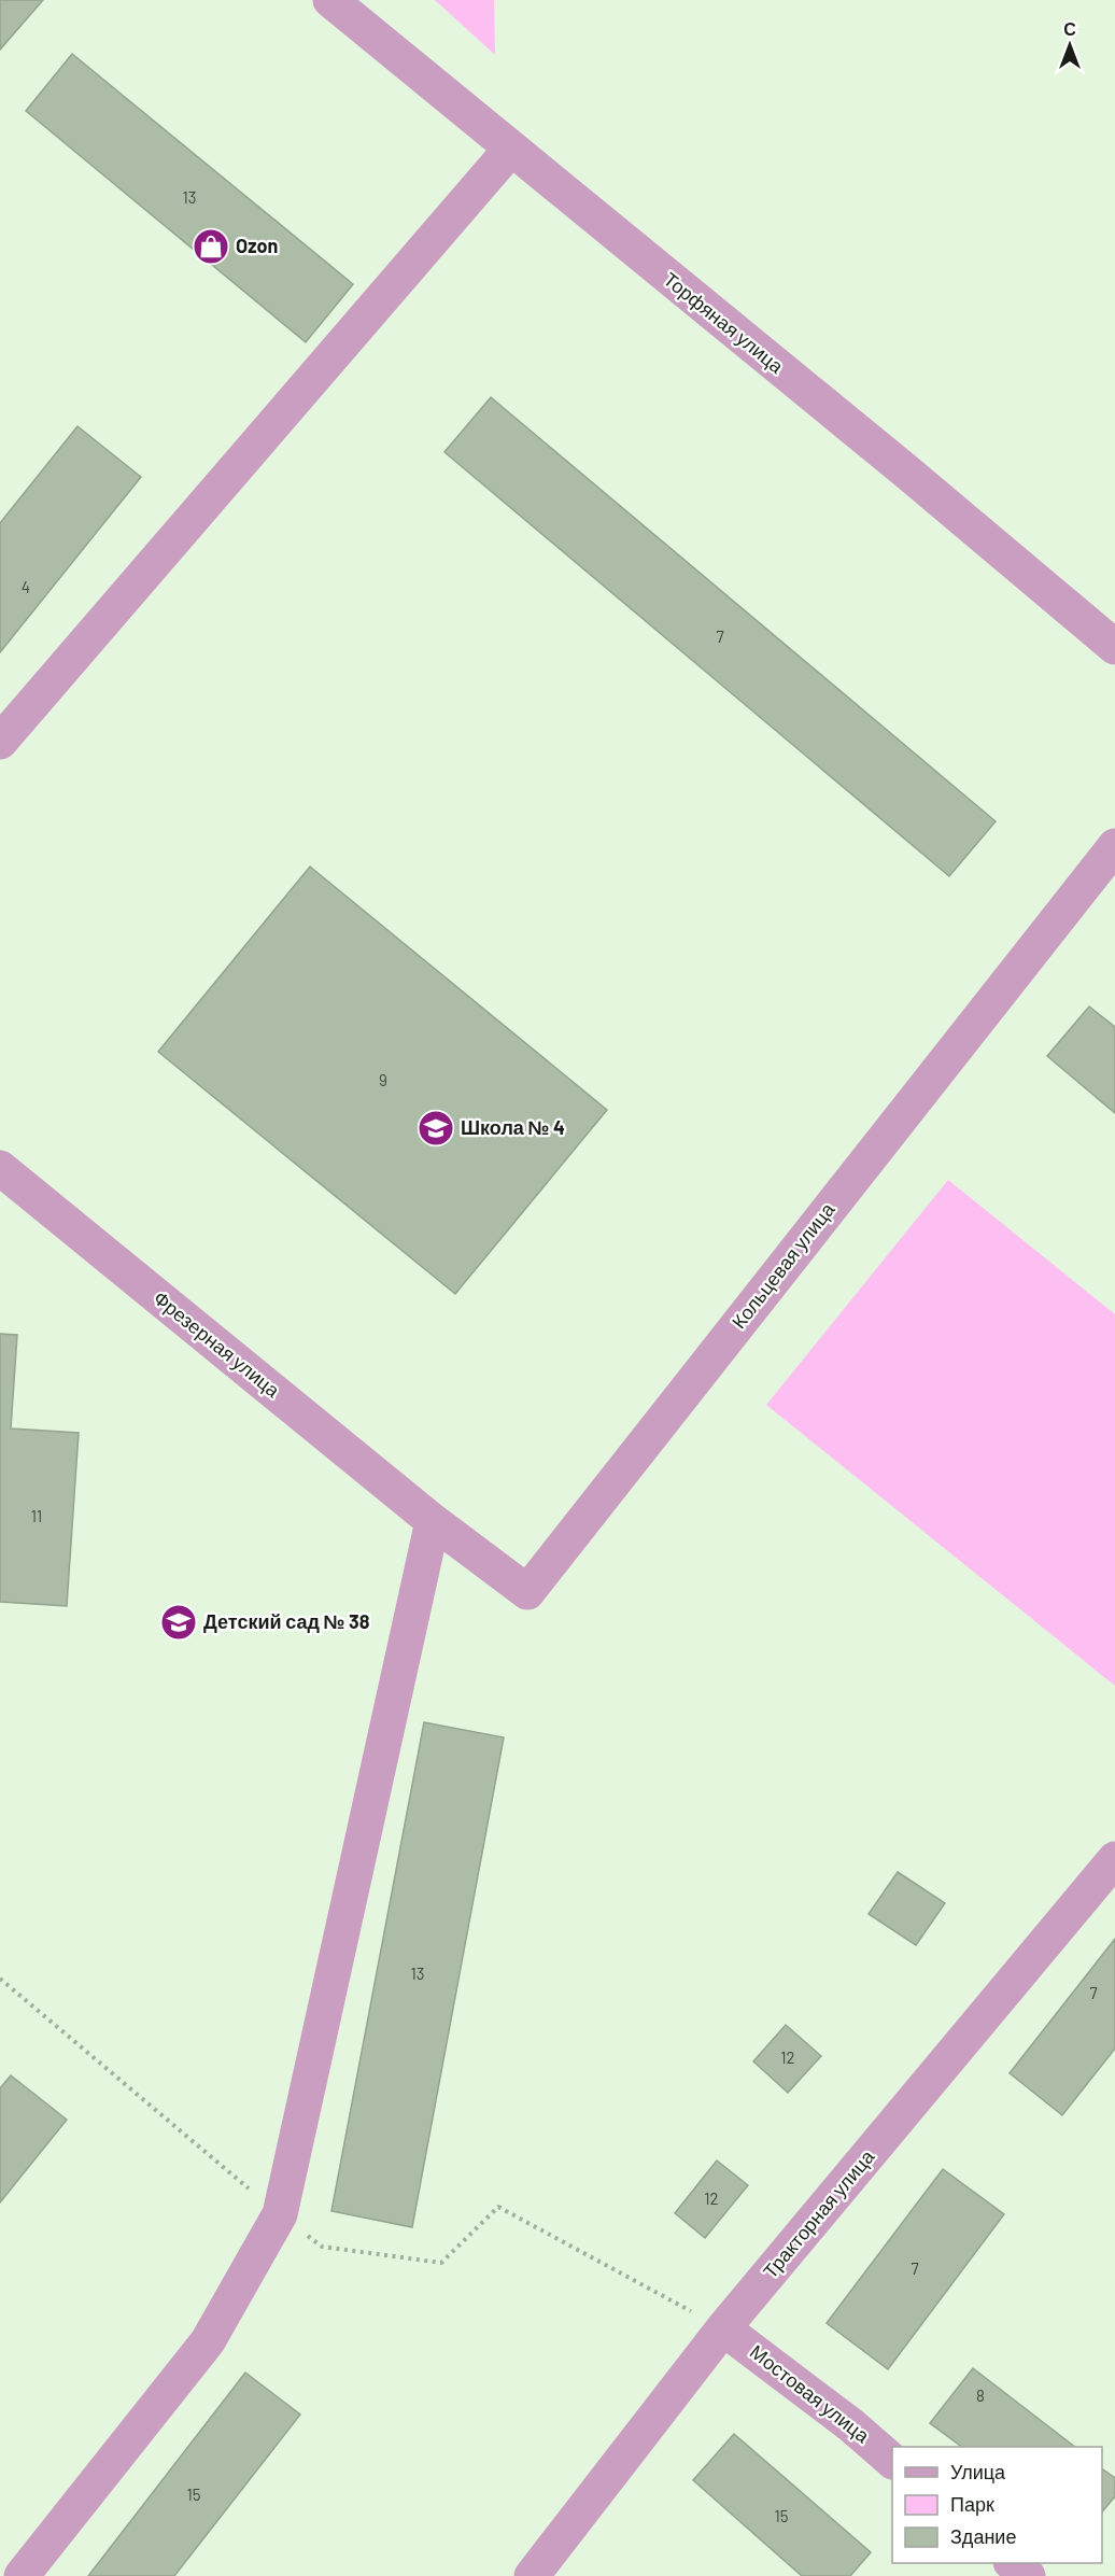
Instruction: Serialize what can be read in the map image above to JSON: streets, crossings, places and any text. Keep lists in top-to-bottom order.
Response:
{
  "streets": {
    "street": [
      "Торфяная улица",
      "Кольцевая улица",
      "Фрезерная улица",
      "Тракторная улица",
      "Мостовая улица"
    ]
  },
  "crossings": [
    ["Кольцевая улица", "Фрезерная улица"],
    ["Тракторная улица", "Мостовая улица"]
  ],
  "places": {
    "shop": ["Ozon"],
    "school or university": ["Школа № 4", "Детский сад № 38"]
  },
  "house_numbers": [
    "13",
    "4",
    "7",
    "9",
    "11",
    "13",
    "7",
    "12",
    "12",
    "7",
    "8",
    "15",
    "15"
  ],
  "legend": ["Улица", "Парк", "Здание"],
  "north": "top"
}
